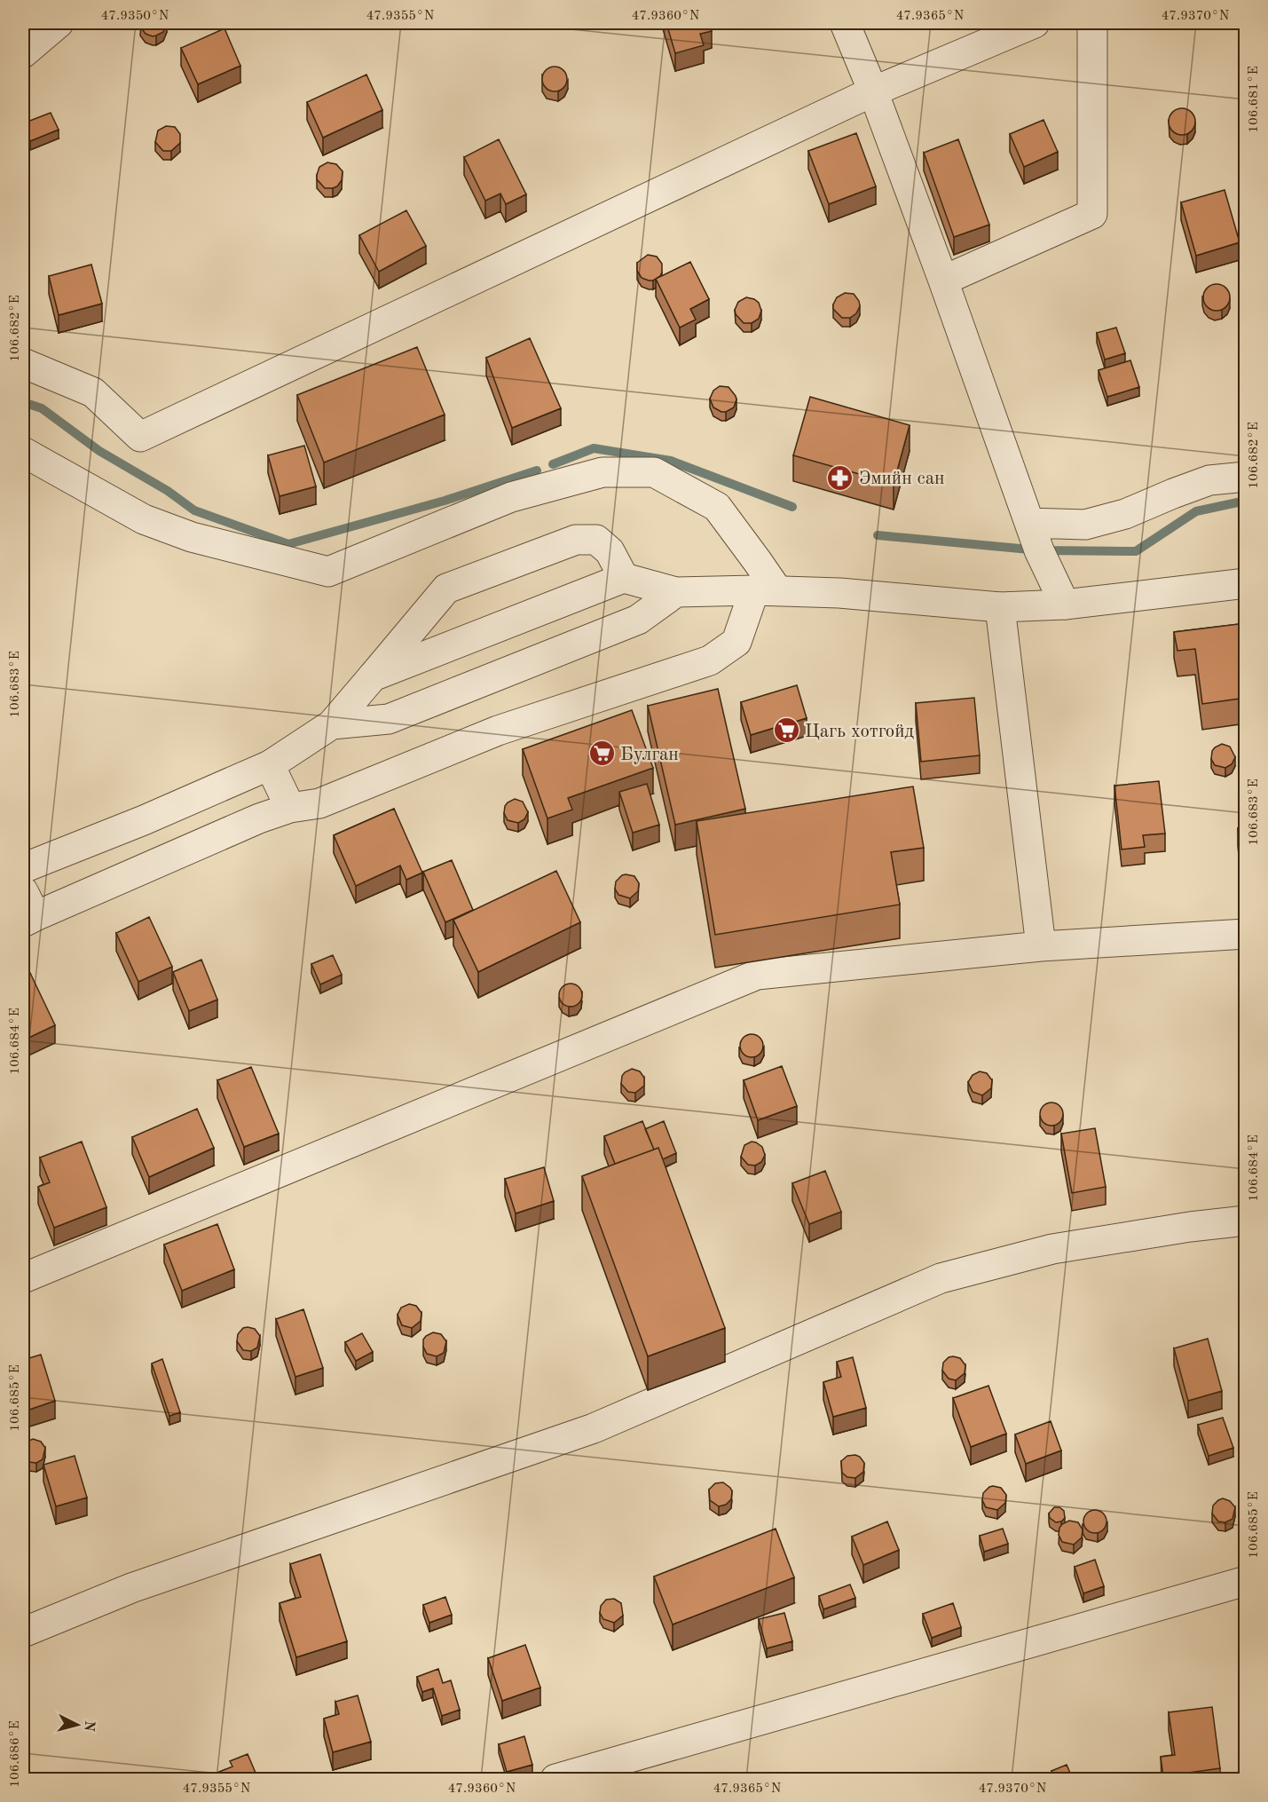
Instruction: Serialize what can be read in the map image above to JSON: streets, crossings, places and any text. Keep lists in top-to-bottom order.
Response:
{
  "places": {
    "pharmacy": ["Эмийн сан"],
    "supermarket": ["Цагь хотгойд", "Булган"]
  },
  "north": "right",
  "coordinates": [
    "47.9350°N",
    "47.9355°N",
    "47.9360°N",
    "47.9365°N",
    "47.9370°N",
    "106.681°E",
    "106.682°E",
    "106.683°E",
    "106.684°E",
    "106.685°E",
    "106.686°E"
  ]
}
